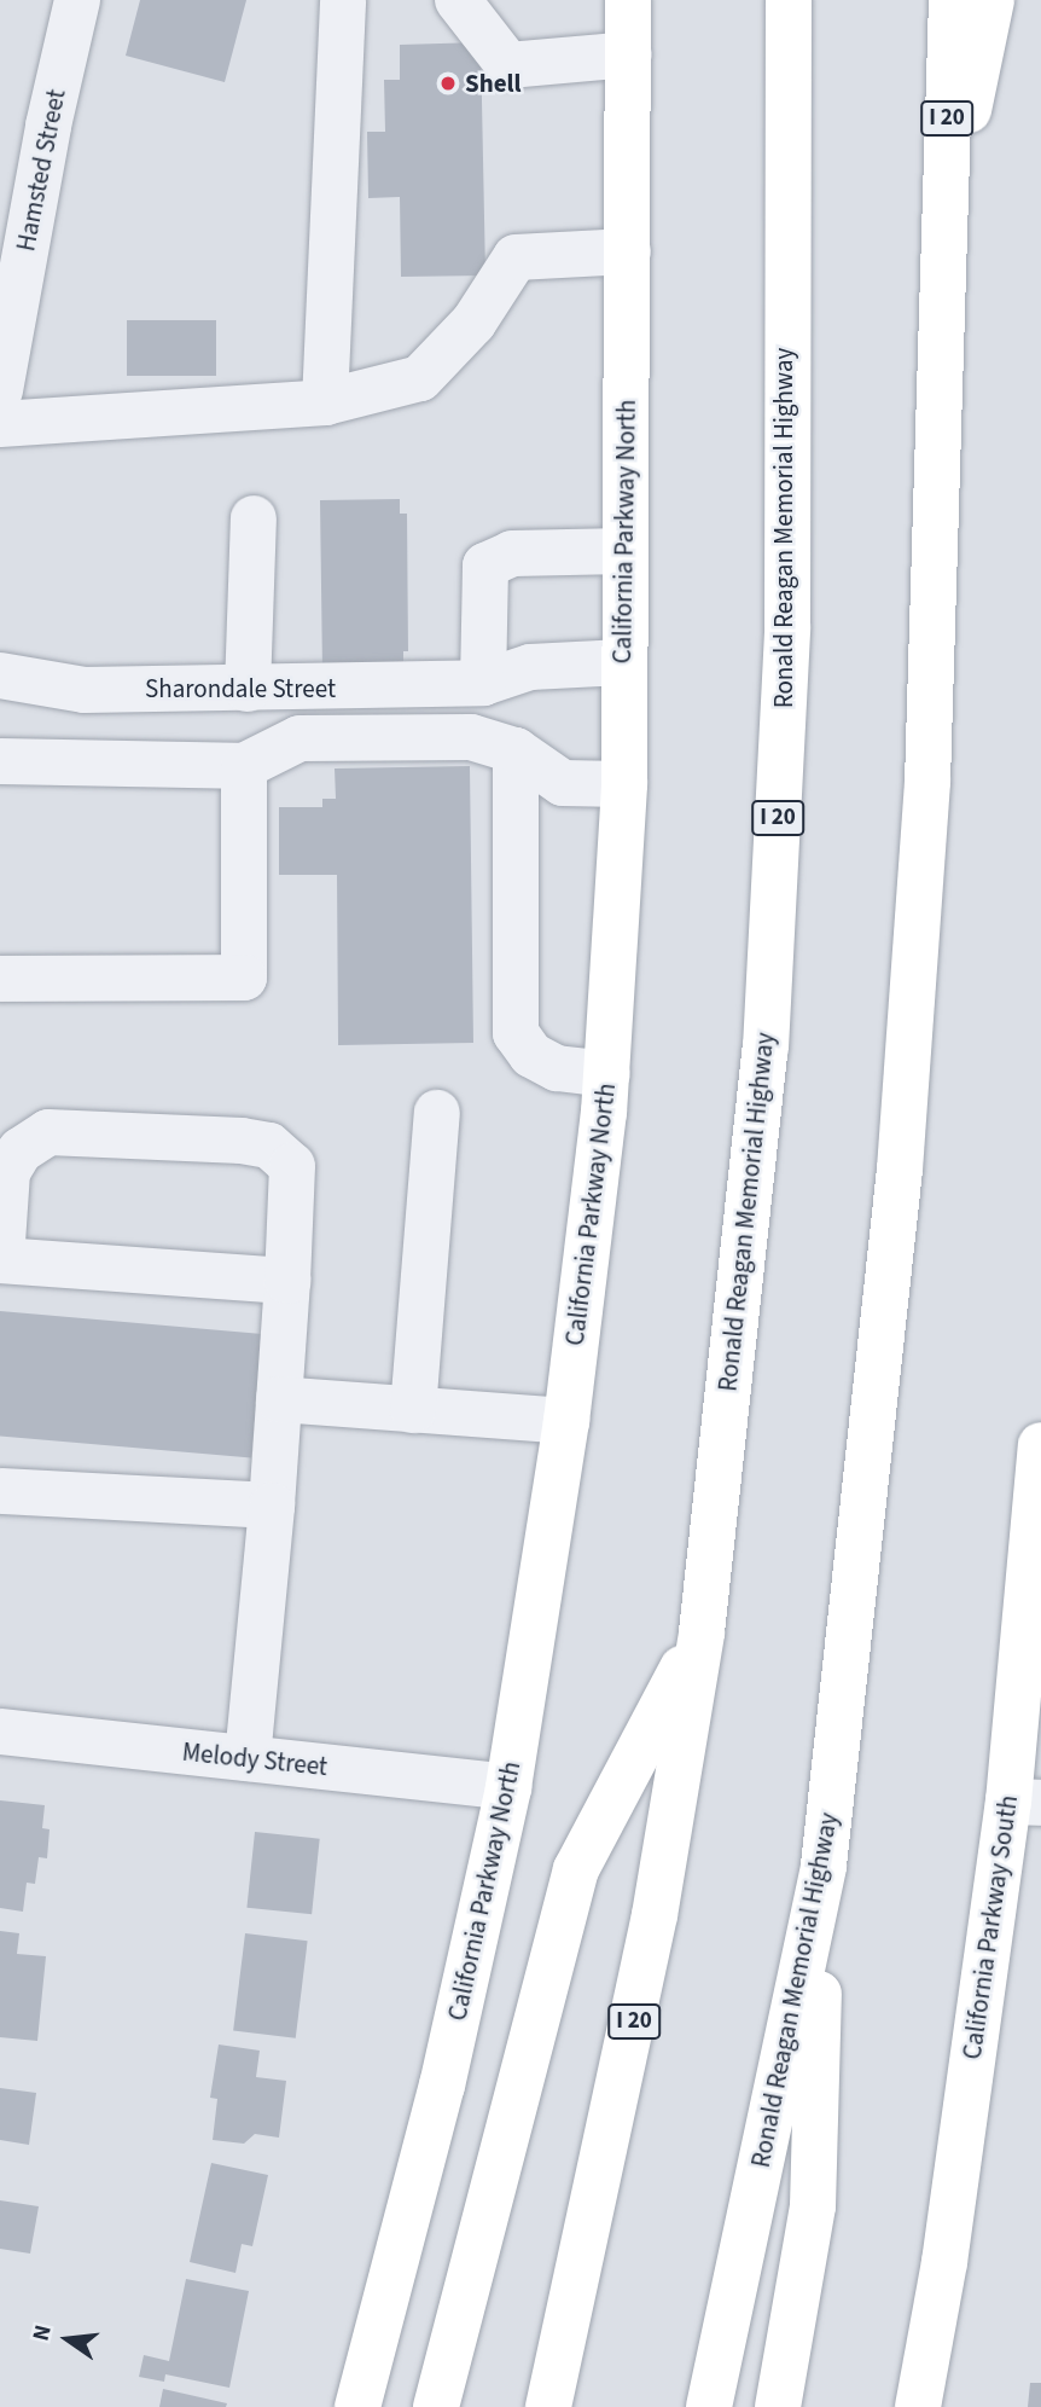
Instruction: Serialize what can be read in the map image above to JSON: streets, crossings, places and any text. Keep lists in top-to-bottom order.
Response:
{
  "streets": {
    "main road": [
      "I 20",
      "Ronald Reagan Memorial Highway",
      "California Parkway North",
      "California Parkway South"
    ],
    "street": ["Hamsted Street", "Sharondale Street", "Melody Street"]
  },
  "crossings": [
    ["California Parkway North", "Sharondale Street"],
    ["California Parkway North", "Melody Street"]
  ],
  "places": ["Shell"],
  "north": "left"
}
